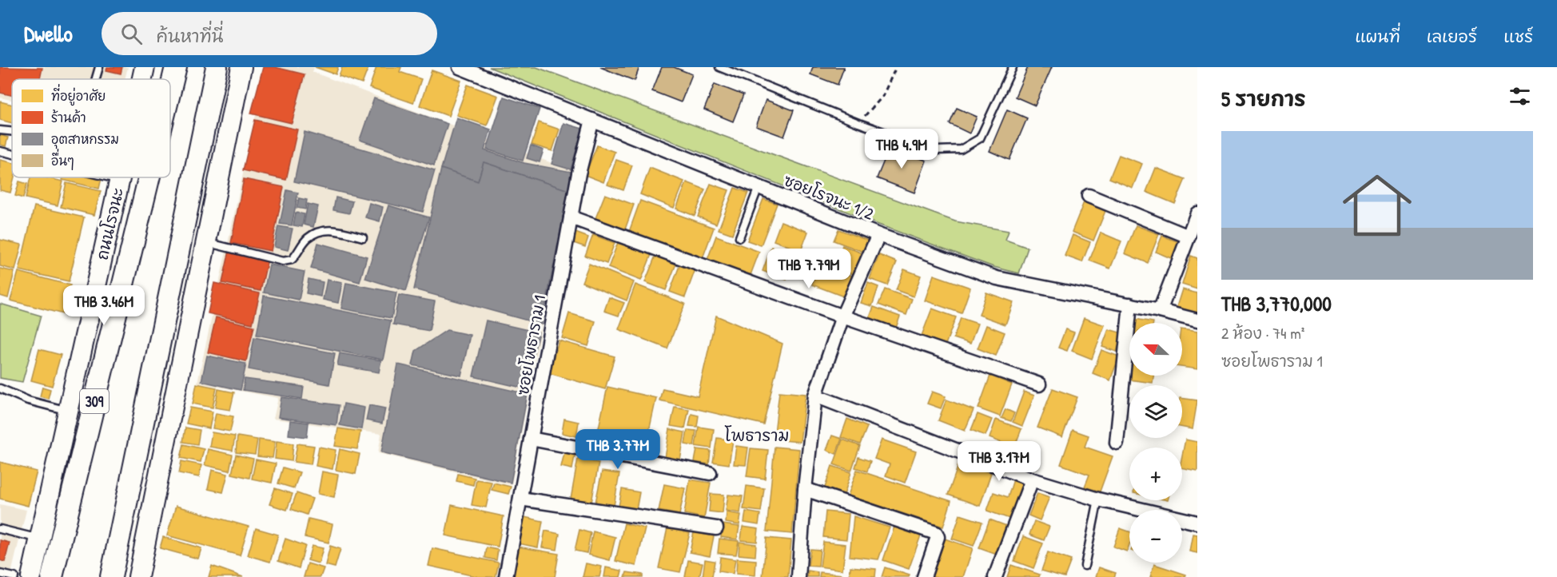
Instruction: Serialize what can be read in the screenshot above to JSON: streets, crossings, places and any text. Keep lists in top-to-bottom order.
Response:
{
  "streets": {
    "main road": ["ถนนโรจนะ", "309"],
    "street": ["ซอยโรจนะ 1/2", "ซอยโพธาราม 1"]
  },
  "crossings": [
    ["ซอยโรจนะ 1/2", "ซอยโพธาราม 1"]
  ],
  "districts": ["โพธาราม"],
  "legend": [
    "ที่อยู่อาศัย",
    "ร้านค้า",
    "อุตสาหกรรม",
    "อื่นๆ"
  ],
  "north": "left",
  "page": {
    "header": "Dwello",
    "search": "ค้นหาที่นี่",
    "nav": ["แผนที่", "เลเยอร์", "แชร์"],
    "heading": "5 รายการ",
    "list": [
      {
        "name": "THB 3,770,000",
        "note": "2 ห้อง · 74 m² · ซอยโพธาราม 1"
      }
    ],
    "price": [
      "THB 4.9M",
      "THB 7.79M",
      "THB 3.46M",
      "THB 3.77M",
      "THB 3.17M"
    ],
    "map_buttons": ["+", "−"]
  }
}
